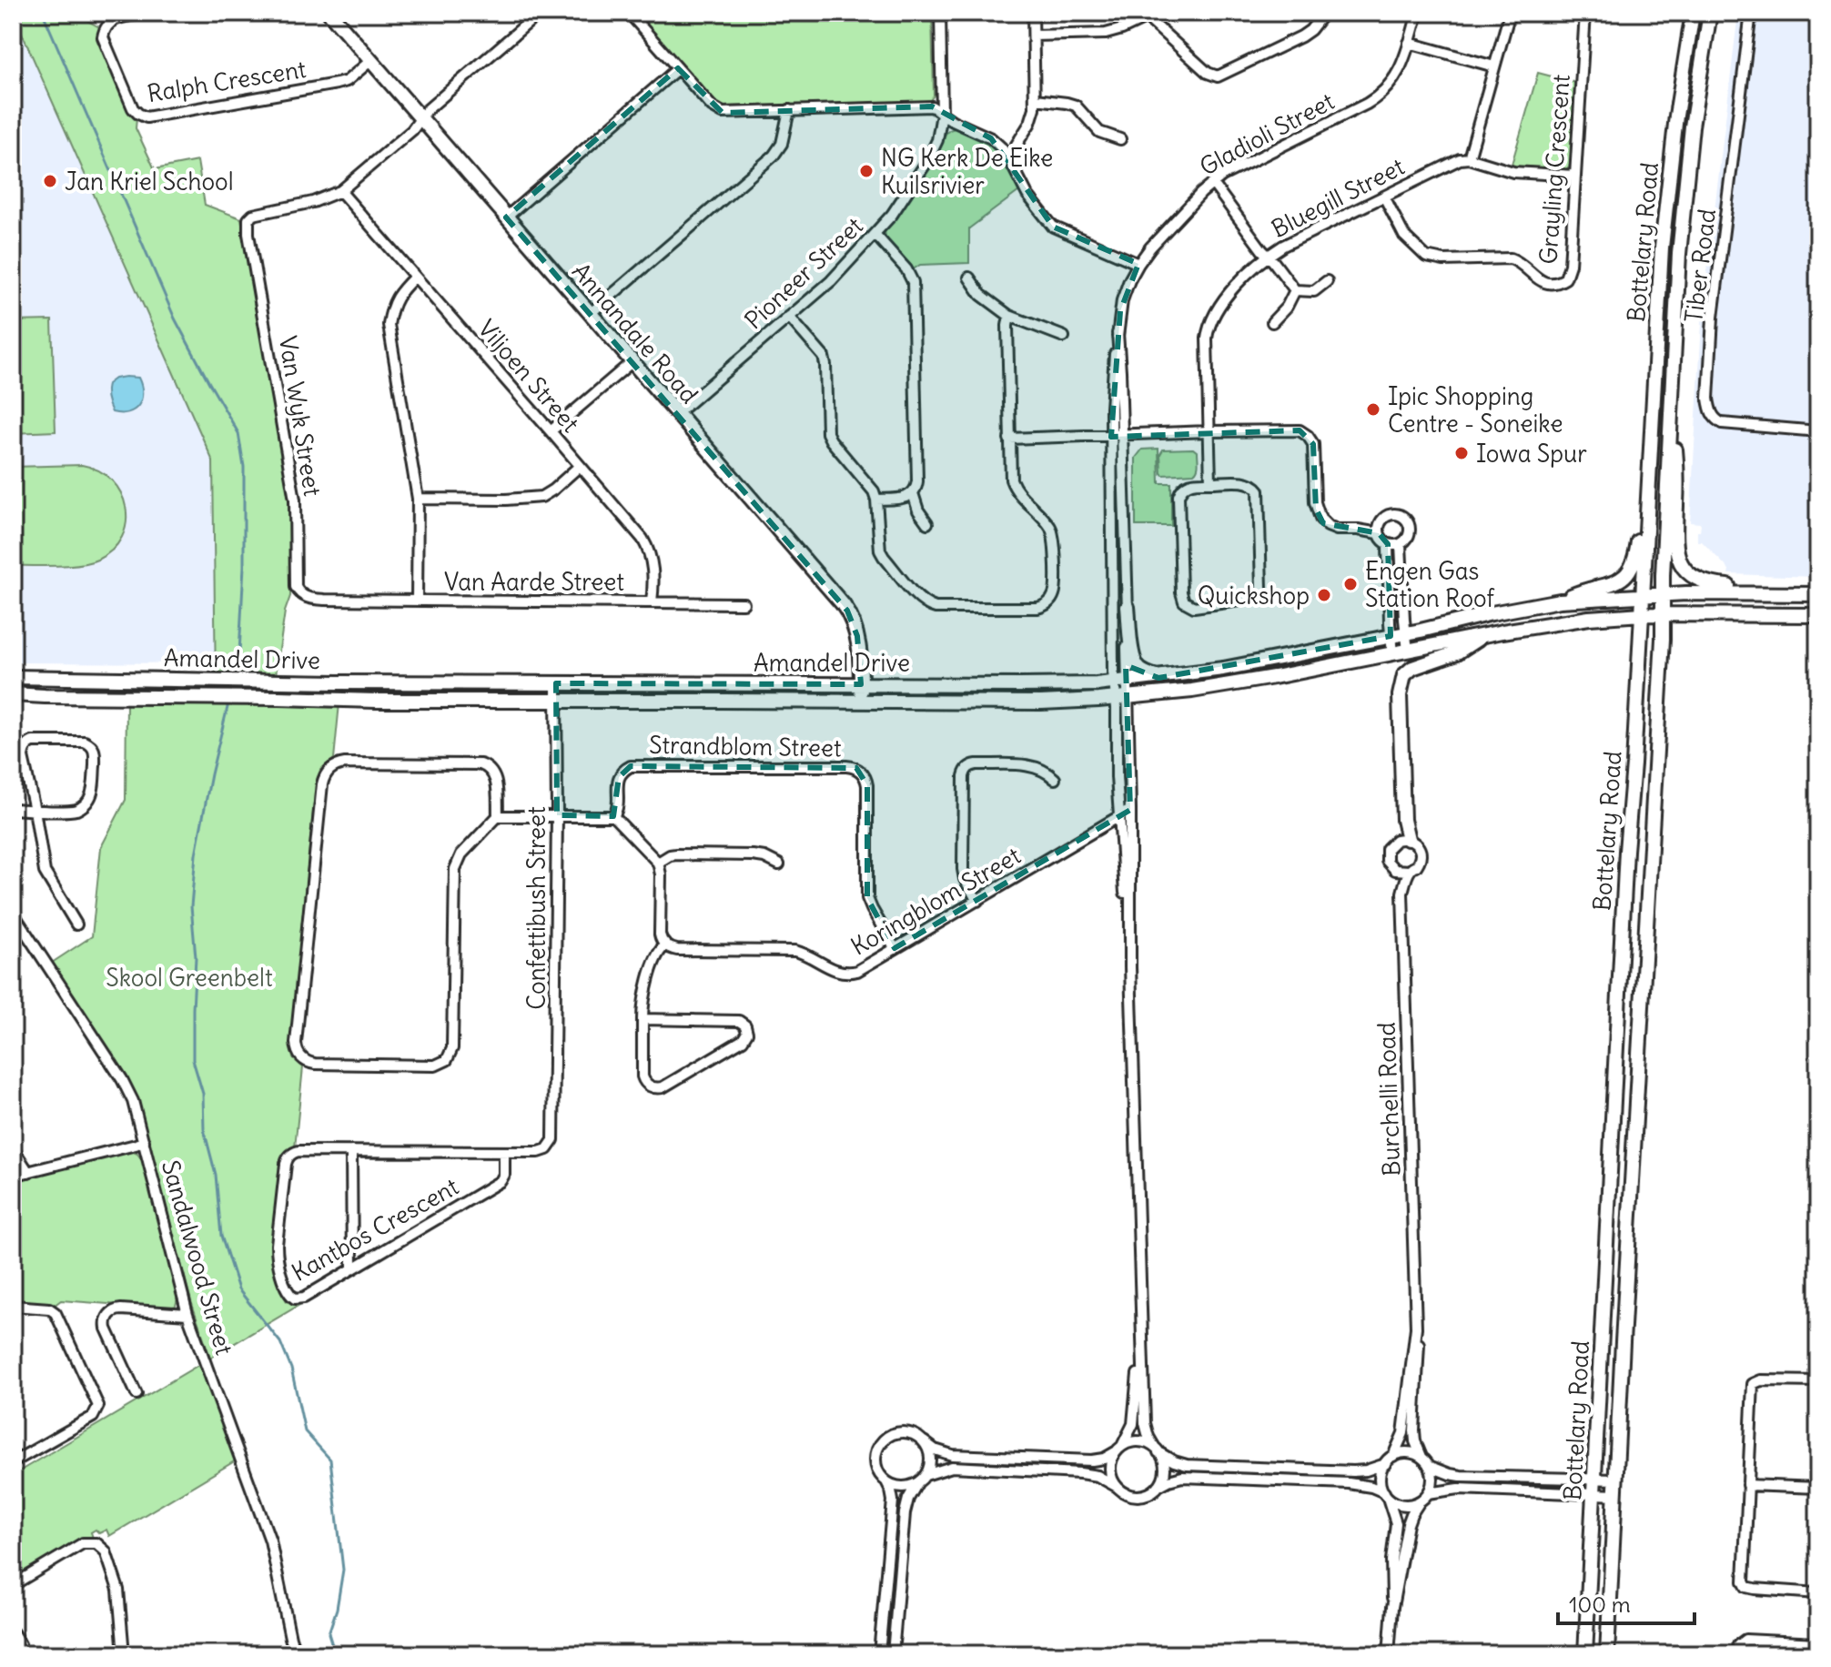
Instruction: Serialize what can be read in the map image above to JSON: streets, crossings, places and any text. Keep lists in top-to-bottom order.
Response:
{
  "streets": {
    "street": [
      "Ralph Crescent",
      "Gladioli Street",
      "Grayling Crescent",
      "Bluegill Street",
      "Bottelary Road",
      "Tiber Road",
      "Pioneer Street",
      "Annandale Road",
      "Viljoen Street",
      "Van Wyk Street",
      "Van Aarde Street",
      "Amandel Drive",
      "Strandblom Street",
      "Koringblom Street",
      "Confettibush Street",
      "Burchelli Road",
      "Kantbos Crescent",
      "Sandalwood Street"
    ]
  },
  "crossings": [
    ["Ralph Crescent", "Annandale Road"],
    ["Gladioli Street", "Amandel Drive"],
    ["Grayling Crescent", "Bluegill Street"],
    ["Bottelary Road", "Amandel Drive"],
    ["Pioneer Street", "Annandale Road"],
    ["Annandale Road", "Amandel Drive"],
    ["Viljoen Street", "Van Wyk Street"],
    ["Viljoen Street", "Van Aarde Street"],
    ["Van Wyk Street", "Van Aarde Street"],
    ["Amandel Drive", "Confettibush Street"],
    ["Strandblom Street", "Koringblom Street"],
    ["Confettibush Street", "Kantbos Crescent"]
  ],
  "parks": ["Skool Greenbelt"],
  "places": [
    "NG Kerk De Eike Kuilsrivier",
    "Jan Kriel School",
    "Ipic Shopping Centre - Soneike",
    "Iowa Spur",
    "Engen Gas Station Roof",
    "Quickshop"
  ],
  "scale_bar": "100 m"
}
